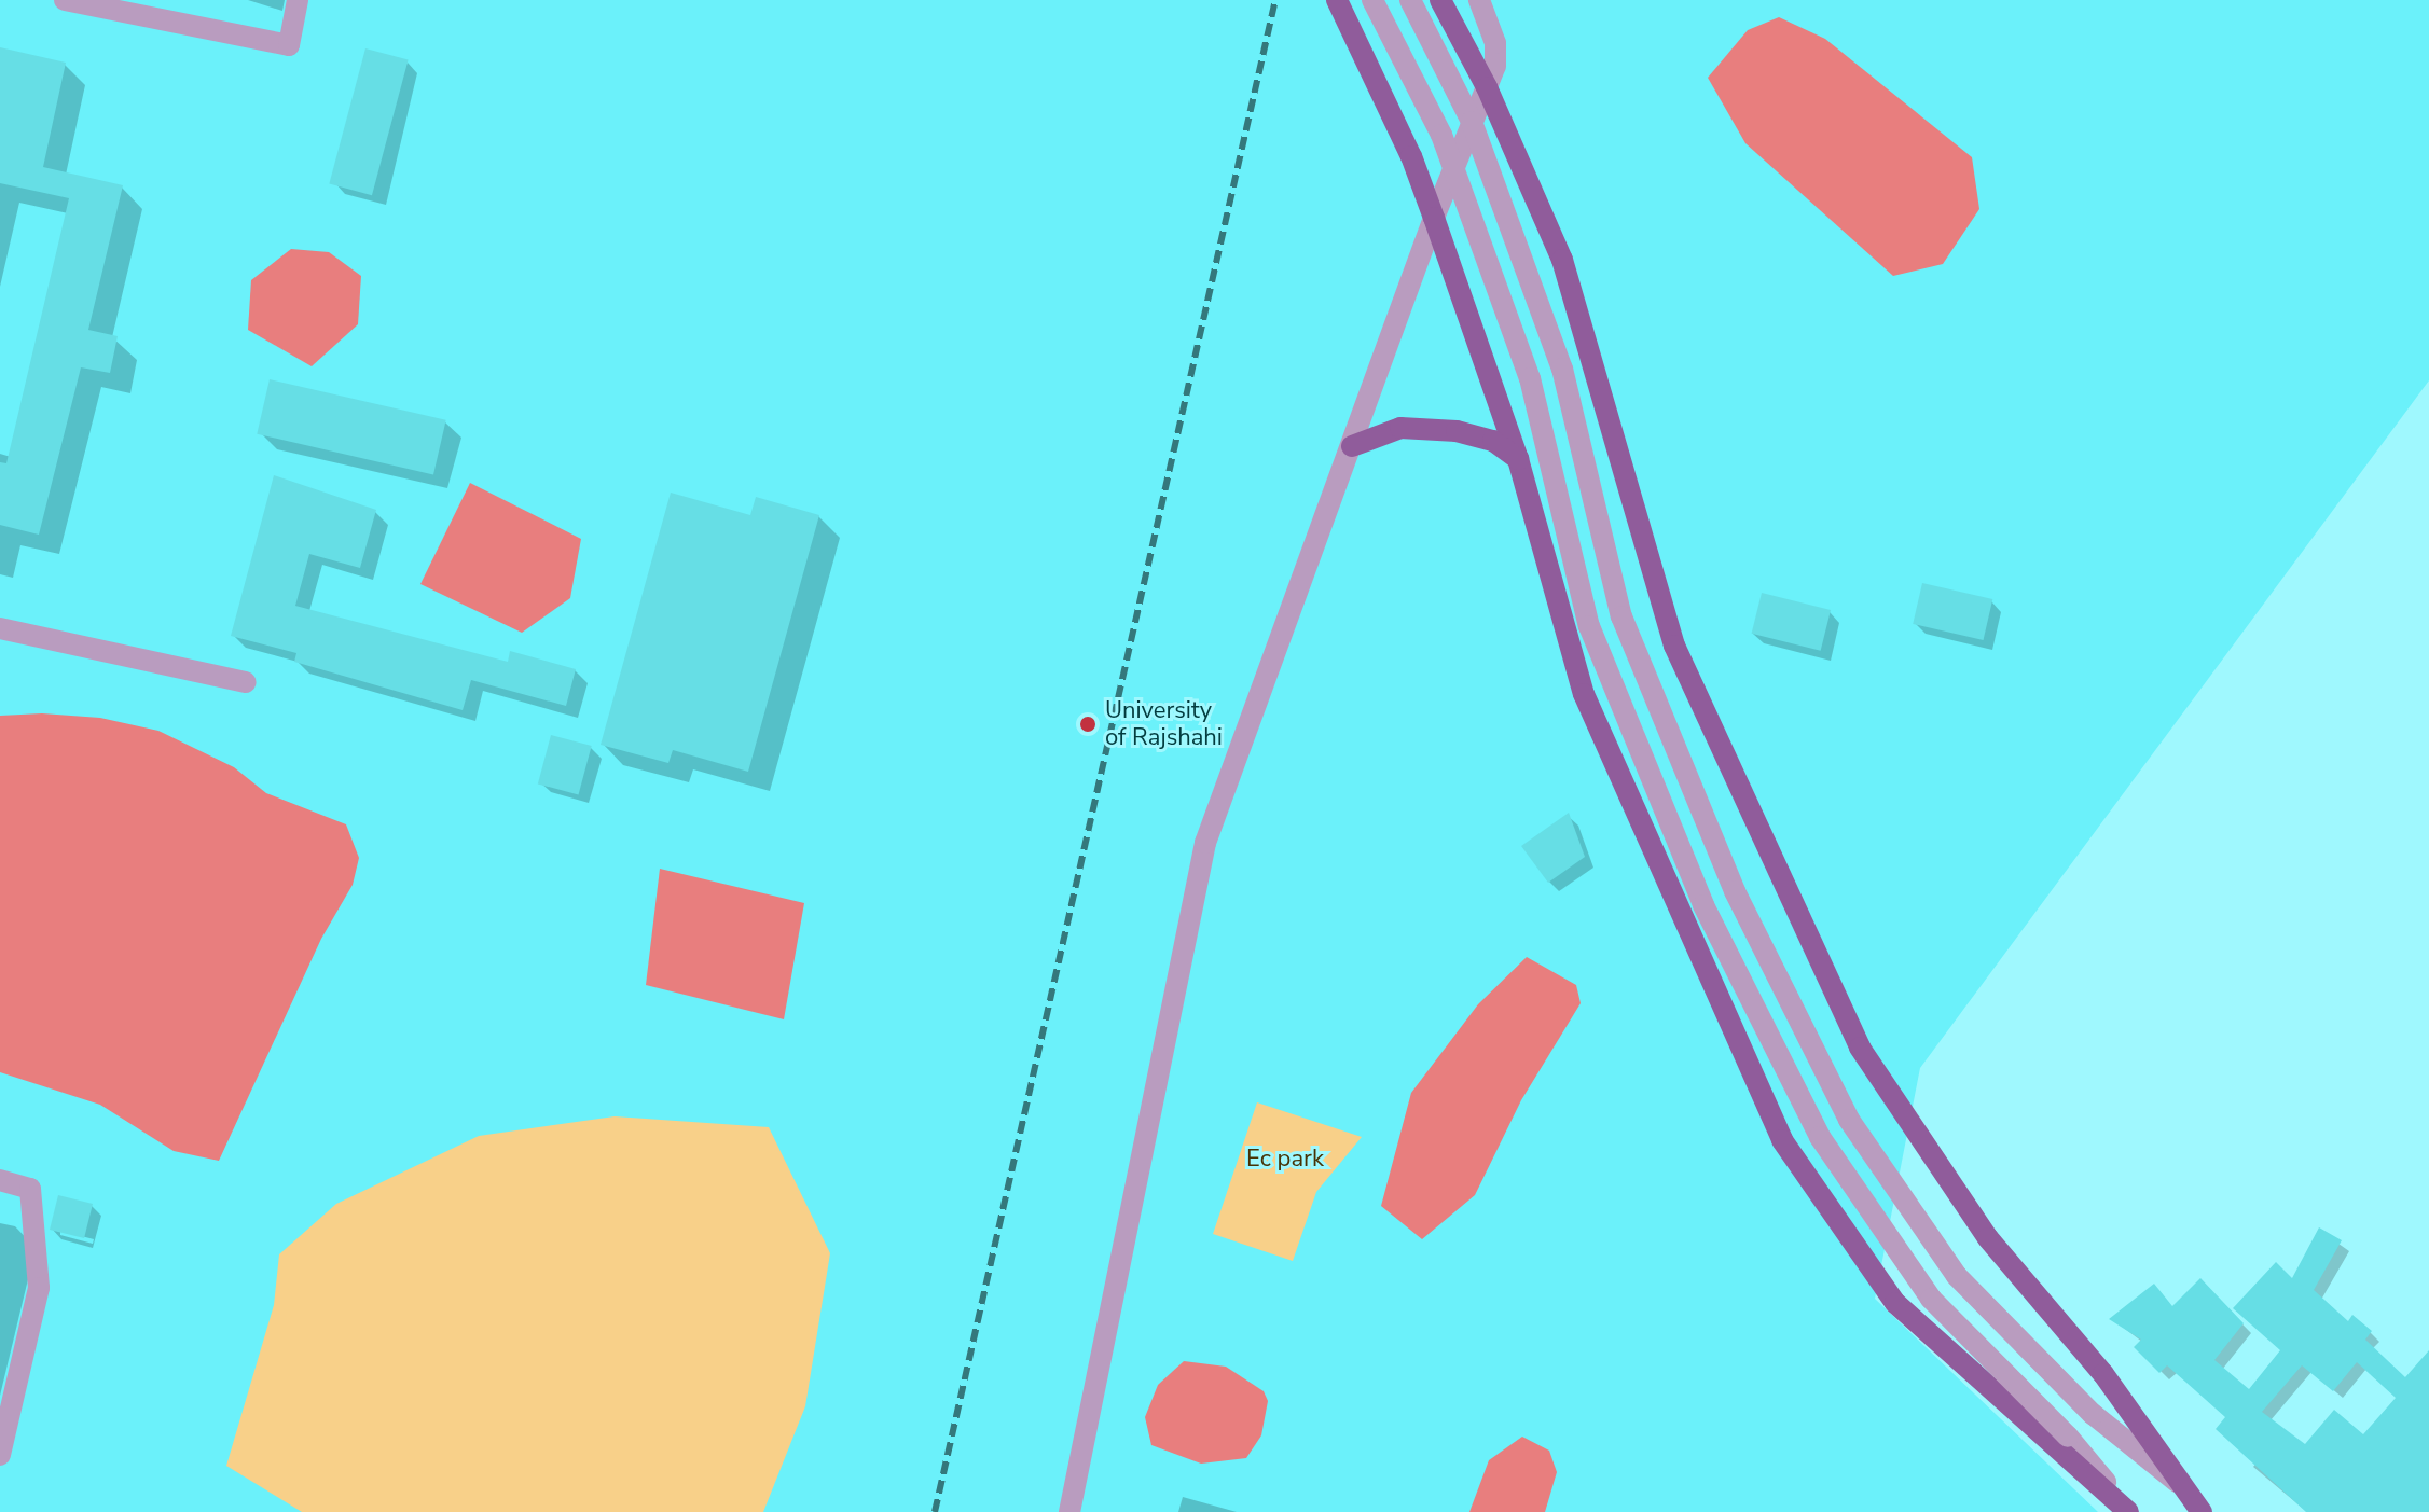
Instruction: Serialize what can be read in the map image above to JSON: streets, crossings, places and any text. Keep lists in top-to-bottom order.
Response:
{
  "parks": ["Ec park"],
  "places": ["University of Rajshahi"]
}
